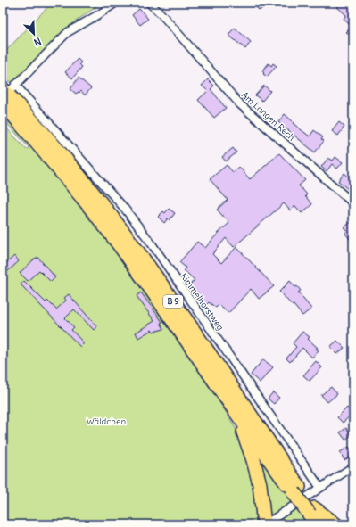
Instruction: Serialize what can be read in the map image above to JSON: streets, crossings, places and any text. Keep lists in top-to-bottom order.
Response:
{
  "streets": {
    "highway": ["B 9"],
    "street": ["Am Langen Rech", "Kimmelhorstweg"]
  },
  "crossings": [
    ["B 9", "Kimmelhorstweg"]
  ],
  "parks": ["Wäldchen"],
  "north": "bottom right"
}
